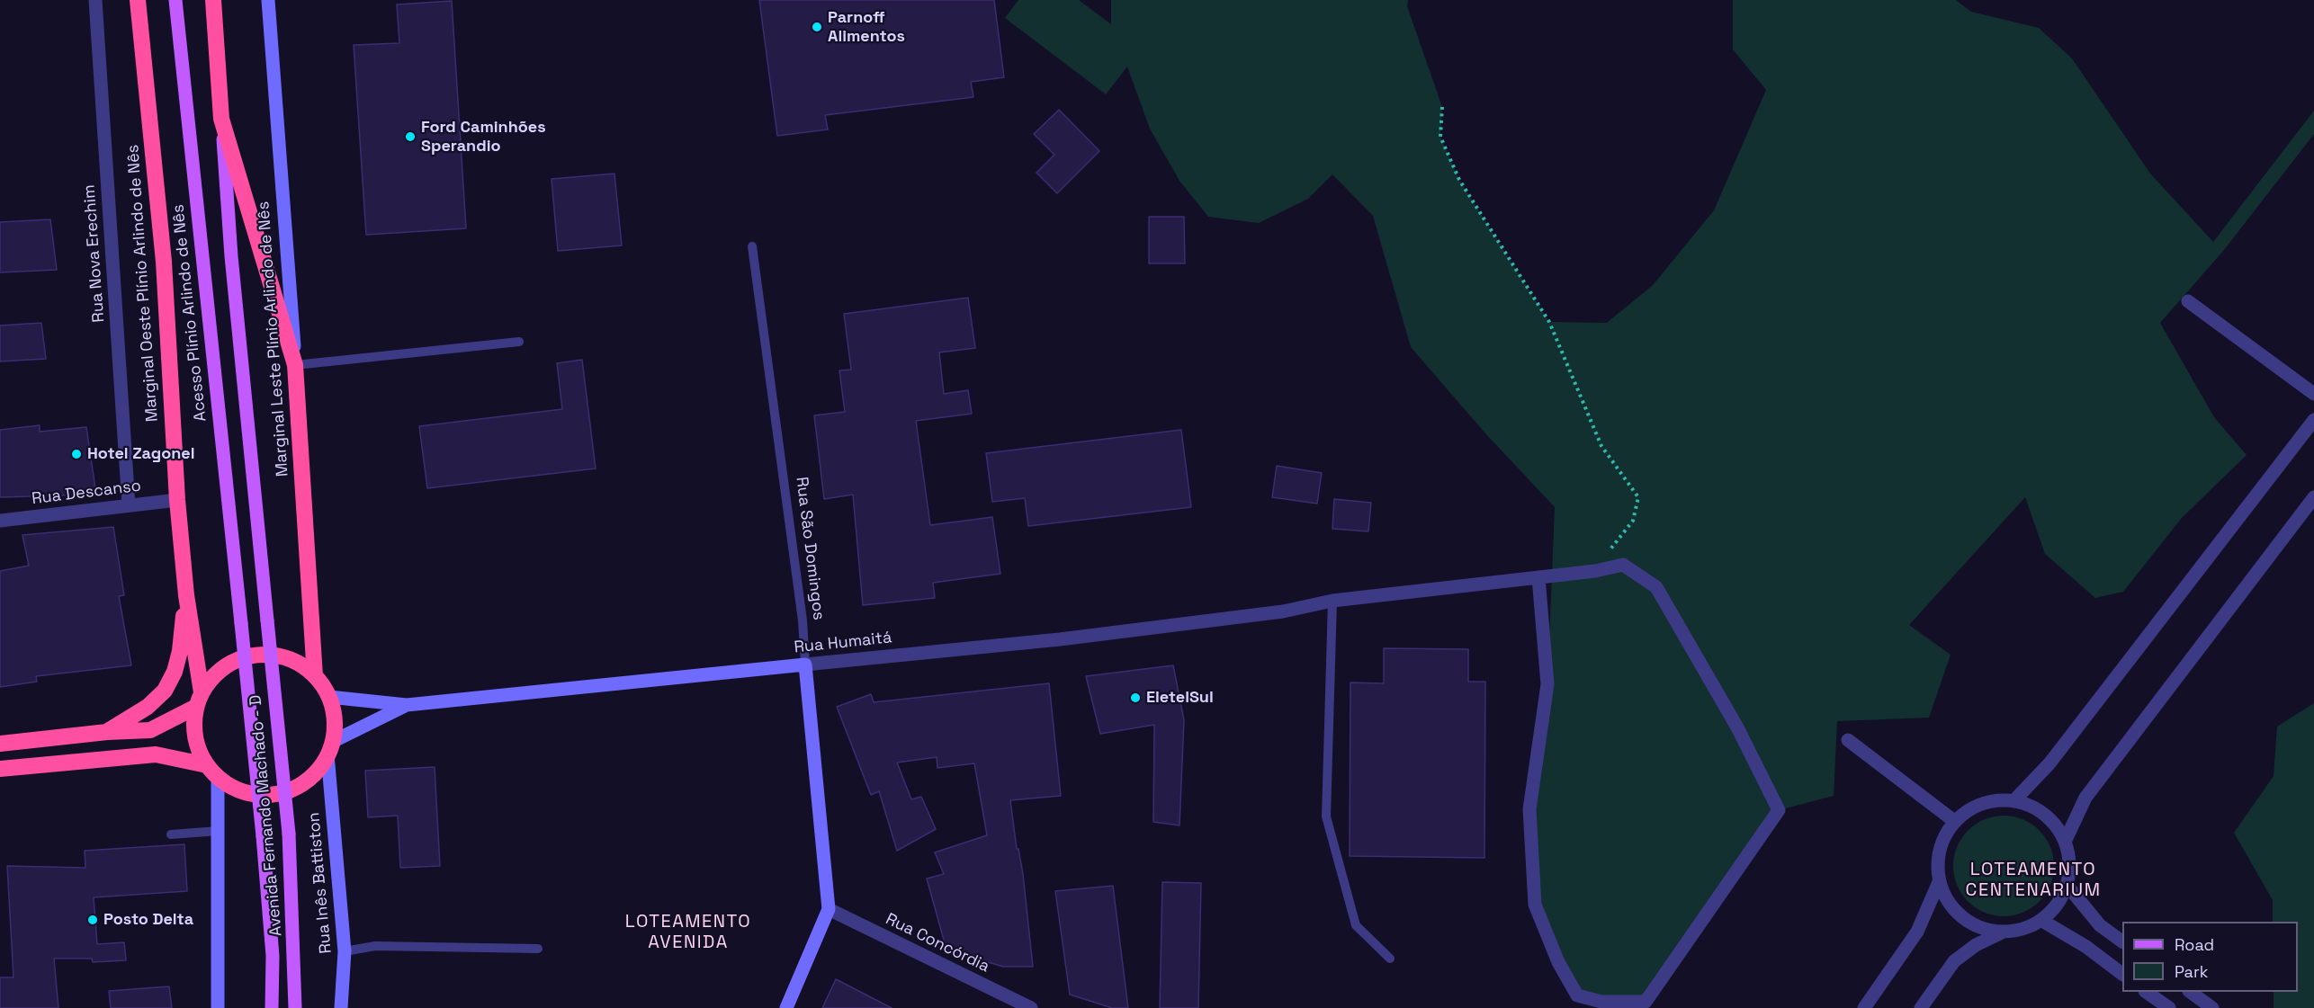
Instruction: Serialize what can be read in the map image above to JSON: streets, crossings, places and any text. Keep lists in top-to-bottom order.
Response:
{
  "streets": {
    "highway": ["Marginal Oeste Plínio Arlindo de Nês", "Marginal Leste Plínio Arlindo de Nês"],
    "main road": ["Acesso Plínio Arlindo de Nês", "Avenida Fernando Machado - D"],
    "street": [
      "Rua Nova Erechim",
      "Rua Descanso",
      "Rua São Domingos",
      "Rua Humaitá",
      "Rua Inês Battiston",
      "Rua Concórdia"
    ]
  },
  "crossings": [
    ["Rua Nova Erechim", "Rua Descanso"],
    ["Marginal Oeste Plínio Arlindo de Nês", "Marginal Leste Plínio Arlindo de Nês"],
    ["Marginal Oeste Plínio Arlindo de Nês", "Rua Descanso"],
    ["Marginal Oeste Plínio Arlindo de Nês", "Rua Humaitá"],
    ["Marginal Oeste Plínio Arlindo de Nês", "Rua Inês Battiston"],
    ["Acesso Plínio Arlindo de Nês", "Avenida Fernando Machado - D"],
    ["Marginal Leste Plínio Arlindo de Nês", "Rua Humaitá"],
    ["Marginal Leste Plínio Arlindo de Nês", "Rua Inês Battiston"],
    ["Rua São Domingos", "Rua Humaitá"],
    ["Rua São Domingos", "Rua Concórdia"],
    ["Rua Humaitá", "Rua Inês Battiston"]
  ],
  "districts": ["LOTEAMENTO CENTENARIUM", "LOTEAMENTO AVENIDA"],
  "places": [
    "Parnoff Alimentos",
    "Ford Caminhões Sperandio",
    "Hotel Zagonel",
    "EletelSul",
    "Posto Delta"
  ],
  "legend": ["Road", "Park"]
}
